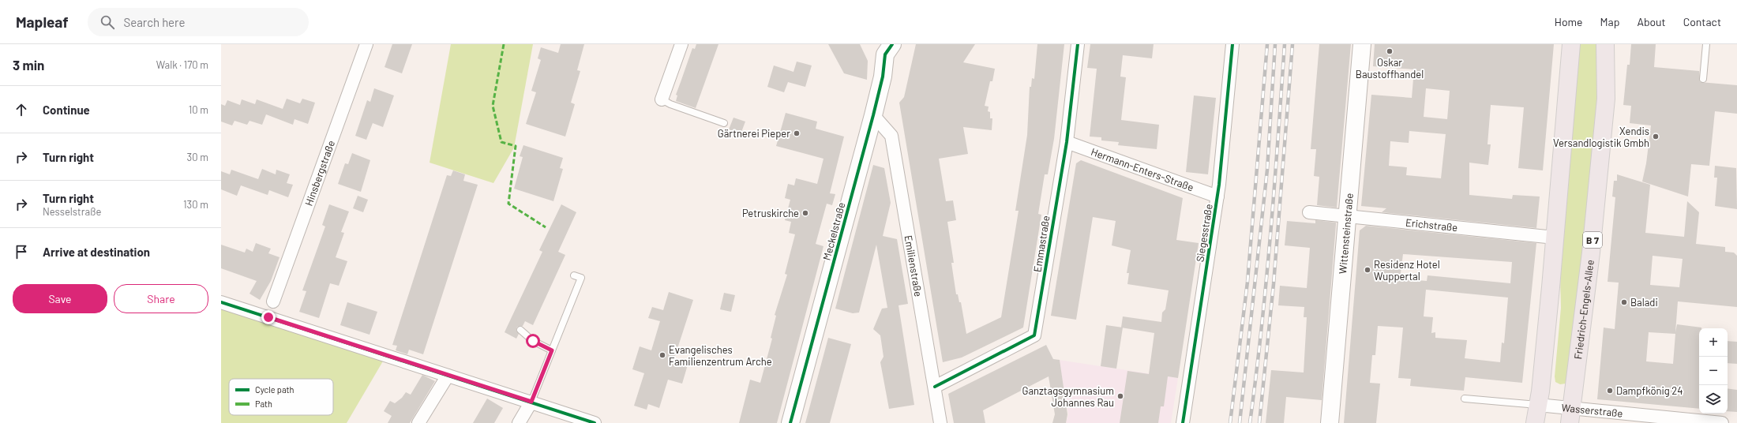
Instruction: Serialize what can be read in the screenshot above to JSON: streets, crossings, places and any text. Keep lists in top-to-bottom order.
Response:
{
  "streets": {
    "main road": ["B 7", "Friedrich-Engels-Allee"],
    "street": [
      "Hermann-Enters-Straße",
      "Hinsbergstraße",
      "Erichstraße",
      "Meckelstraße",
      "Siegesstraße",
      "Wittensteinstraße",
      "Emmastraße",
      "Emilienstraße",
      "Wasserstraße"
    ]
  },
  "crossings": [
    ["Hermann-Enters-Straße", "Siegesstraße"],
    ["Hermann-Enters-Straße", "Emmastraße"],
    ["Erichstraße", "Wittensteinstraße"],
    ["Meckelstraße", "Emilienstraße"],
    ["Emmastraße", "Emilienstraße"],
    ["Friedrich-Engels-Allee", "Wasserstraße"]
  ],
  "places": [
    "Oskar Baustoffhandel",
    "Gärtnerei Pieper",
    "Xendis Versandlogistik Gmbh",
    "Petruskirche",
    "Residenz Hotel Wuppertal",
    "Baladi",
    "Evangelisches Familienzentrum Arche",
    "Dampfkönig 24",
    "Ganztagsgymnasium Johannes Rau"
  ],
  "legend": ["Cycle path", "Path"],
  "page": {
    "header": "Mapleaf",
    "search": "Search here",
    "nav": [
      "Home",
      "Map",
      "About",
      "Contact"
    ],
    "heading": ["3 min", "Walk · 170 m"],
    "list": [
      ["Continue", "10 m"],
      ["Turn right", "30 m"],
      ["Turn right", "Nesselstraße", "130 m"],
      "Arrive at destination"
    ],
    "buttons": ["Save", "Share"],
    "map_buttons": ["+", "−"]
  }
}
